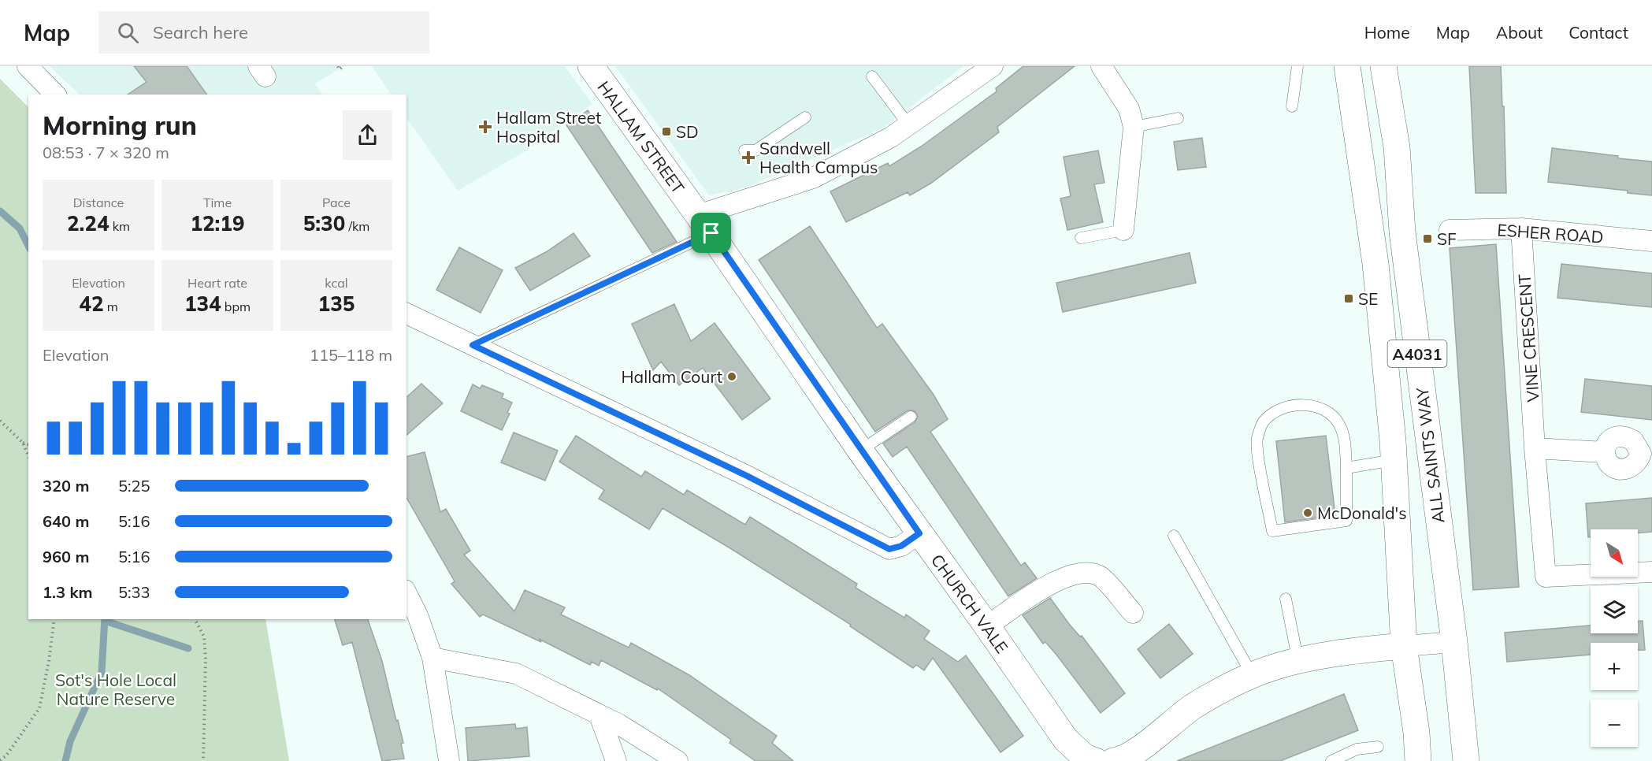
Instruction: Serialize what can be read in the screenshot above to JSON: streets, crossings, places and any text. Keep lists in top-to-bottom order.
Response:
{
  "streets": {
    "main road": [
      "HALLAM STREET",
      "A4031",
      "ALL SAINTS WAY",
      "CHURCH VALE"
    ],
    "street": ["ESHER ROAD", "VINE CRESCENT"]
  },
  "crossings": [
    ["HALLAM STREET", "CHURCH VALE"],
    ["ESHER ROAD", "VINE CRESCENT"]
  ],
  "parks": ["Sot's Hole Local Nature Reserve"],
  "places": {
    "health": ["Hallam Street Hospital", "Sandwell Health Campus"],
    "transit": ["SD", "SF", "SE"],
    "other": ["Hallam Court", "McDonald's"]
  },
  "north": "bottom right",
  "page": {
    "header": "Map",
    "search": "Search here",
    "nav": [
      "Home",
      "Map",
      "About",
      "Contact"
    ],
    "heading": ["Morning run", "08:53 · 7 × 320 m"],
    "stats": [
      ["Distance", "2.24 km"],
      ["Time", "12:19"],
      ["Pace", "5:30 /km"],
      ["Elevation", "42 m"],
      ["Heart rate", "134 bpm"],
      ["kcal", "135"]
    ],
    "chart": ["Elevation", "115–118 m"],
    "list": [
      {
        "name": "320 m",
        "note": "5:25"
      },
      {
        "name": "640 m",
        "note": "5:16"
      },
      {
        "name": "960 m",
        "note": "5:16"
      },
      {
        "name": "1.3 km",
        "note": "5:33"
      }
    ],
    "map_buttons": ["+", "−"]
  }
}
